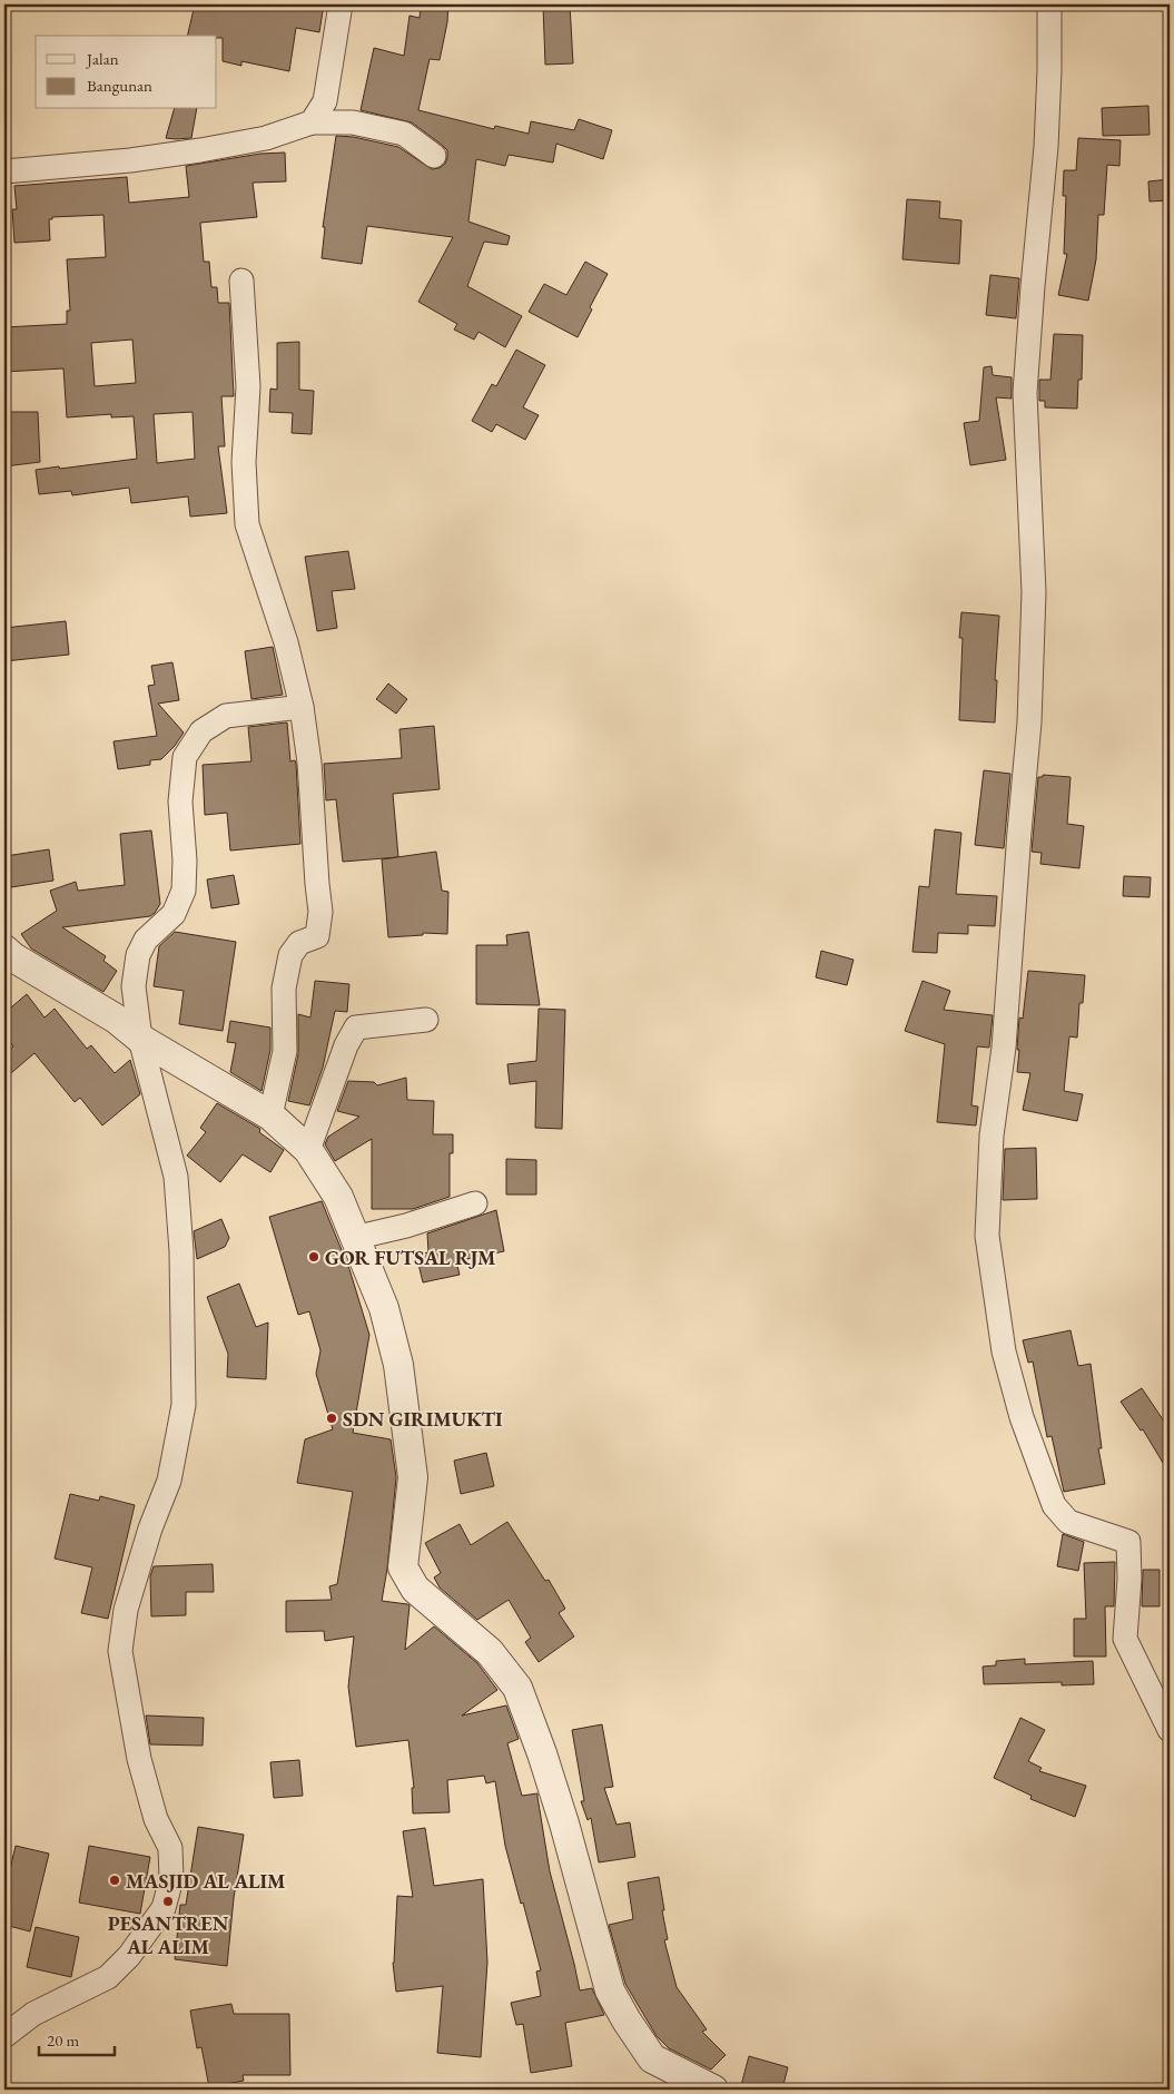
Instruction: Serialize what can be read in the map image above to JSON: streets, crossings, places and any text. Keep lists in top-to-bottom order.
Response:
{
  "places": [
    "GOR FUTSAL RJM",
    "SDN GIRIMUKTI",
    "MASJID AL ALIM",
    "PESANTREN AL ALIM"
  ],
  "legend": ["Jalan", "Bangunan"],
  "scale_bar": "20 m"
}
